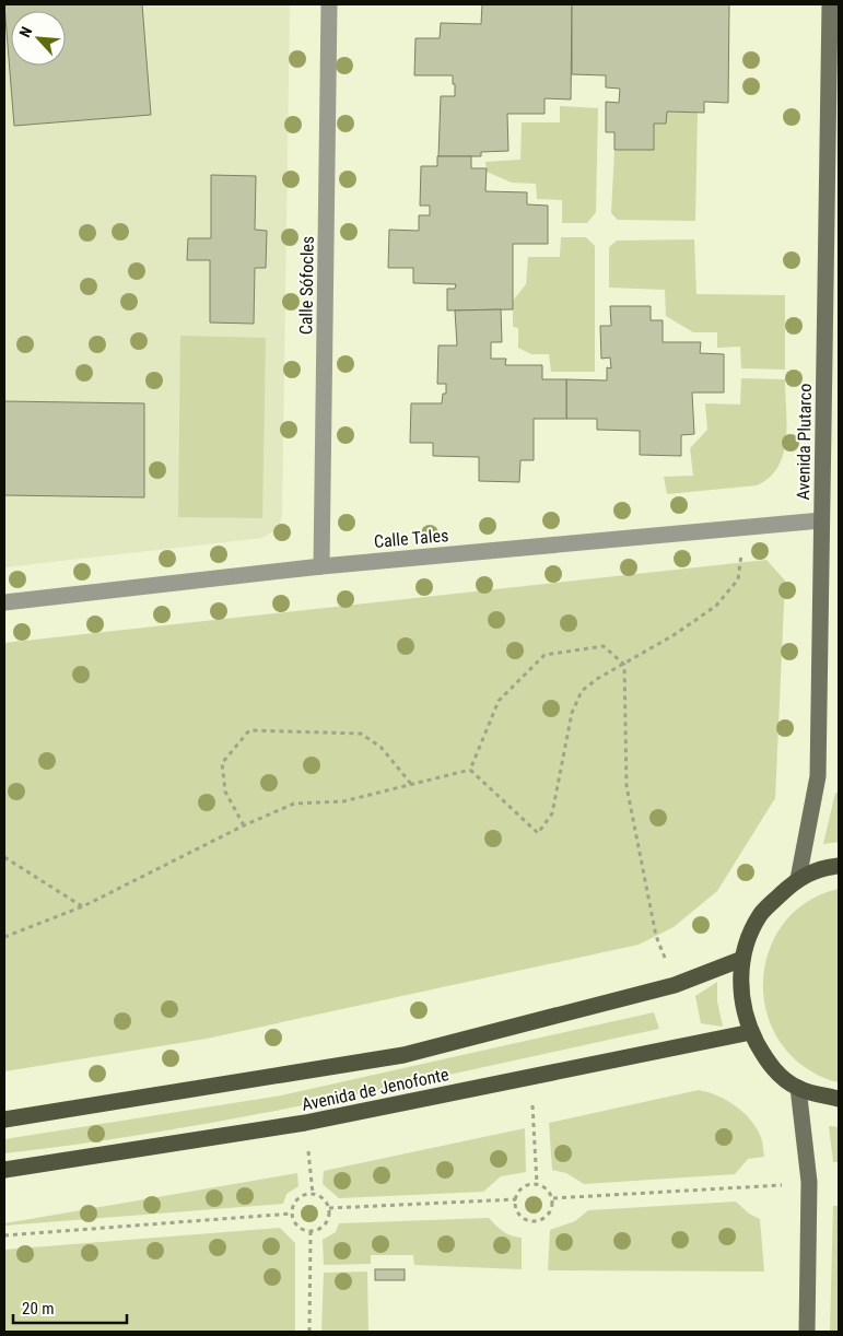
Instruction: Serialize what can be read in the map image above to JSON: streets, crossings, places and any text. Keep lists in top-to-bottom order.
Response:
{
  "streets": {
    "main road": ["Avenida Plutarco", "Avenida de Jenofonte"],
    "street": ["Calle Sófocles", "Calle Tales"]
  },
  "crossings": [
    ["Calle Sófocles", "Calle Tales"],
    ["Avenida Plutarco", "Calle Tales"]
  ],
  "scale_bar": "20 m",
  "north": "top left"
}
